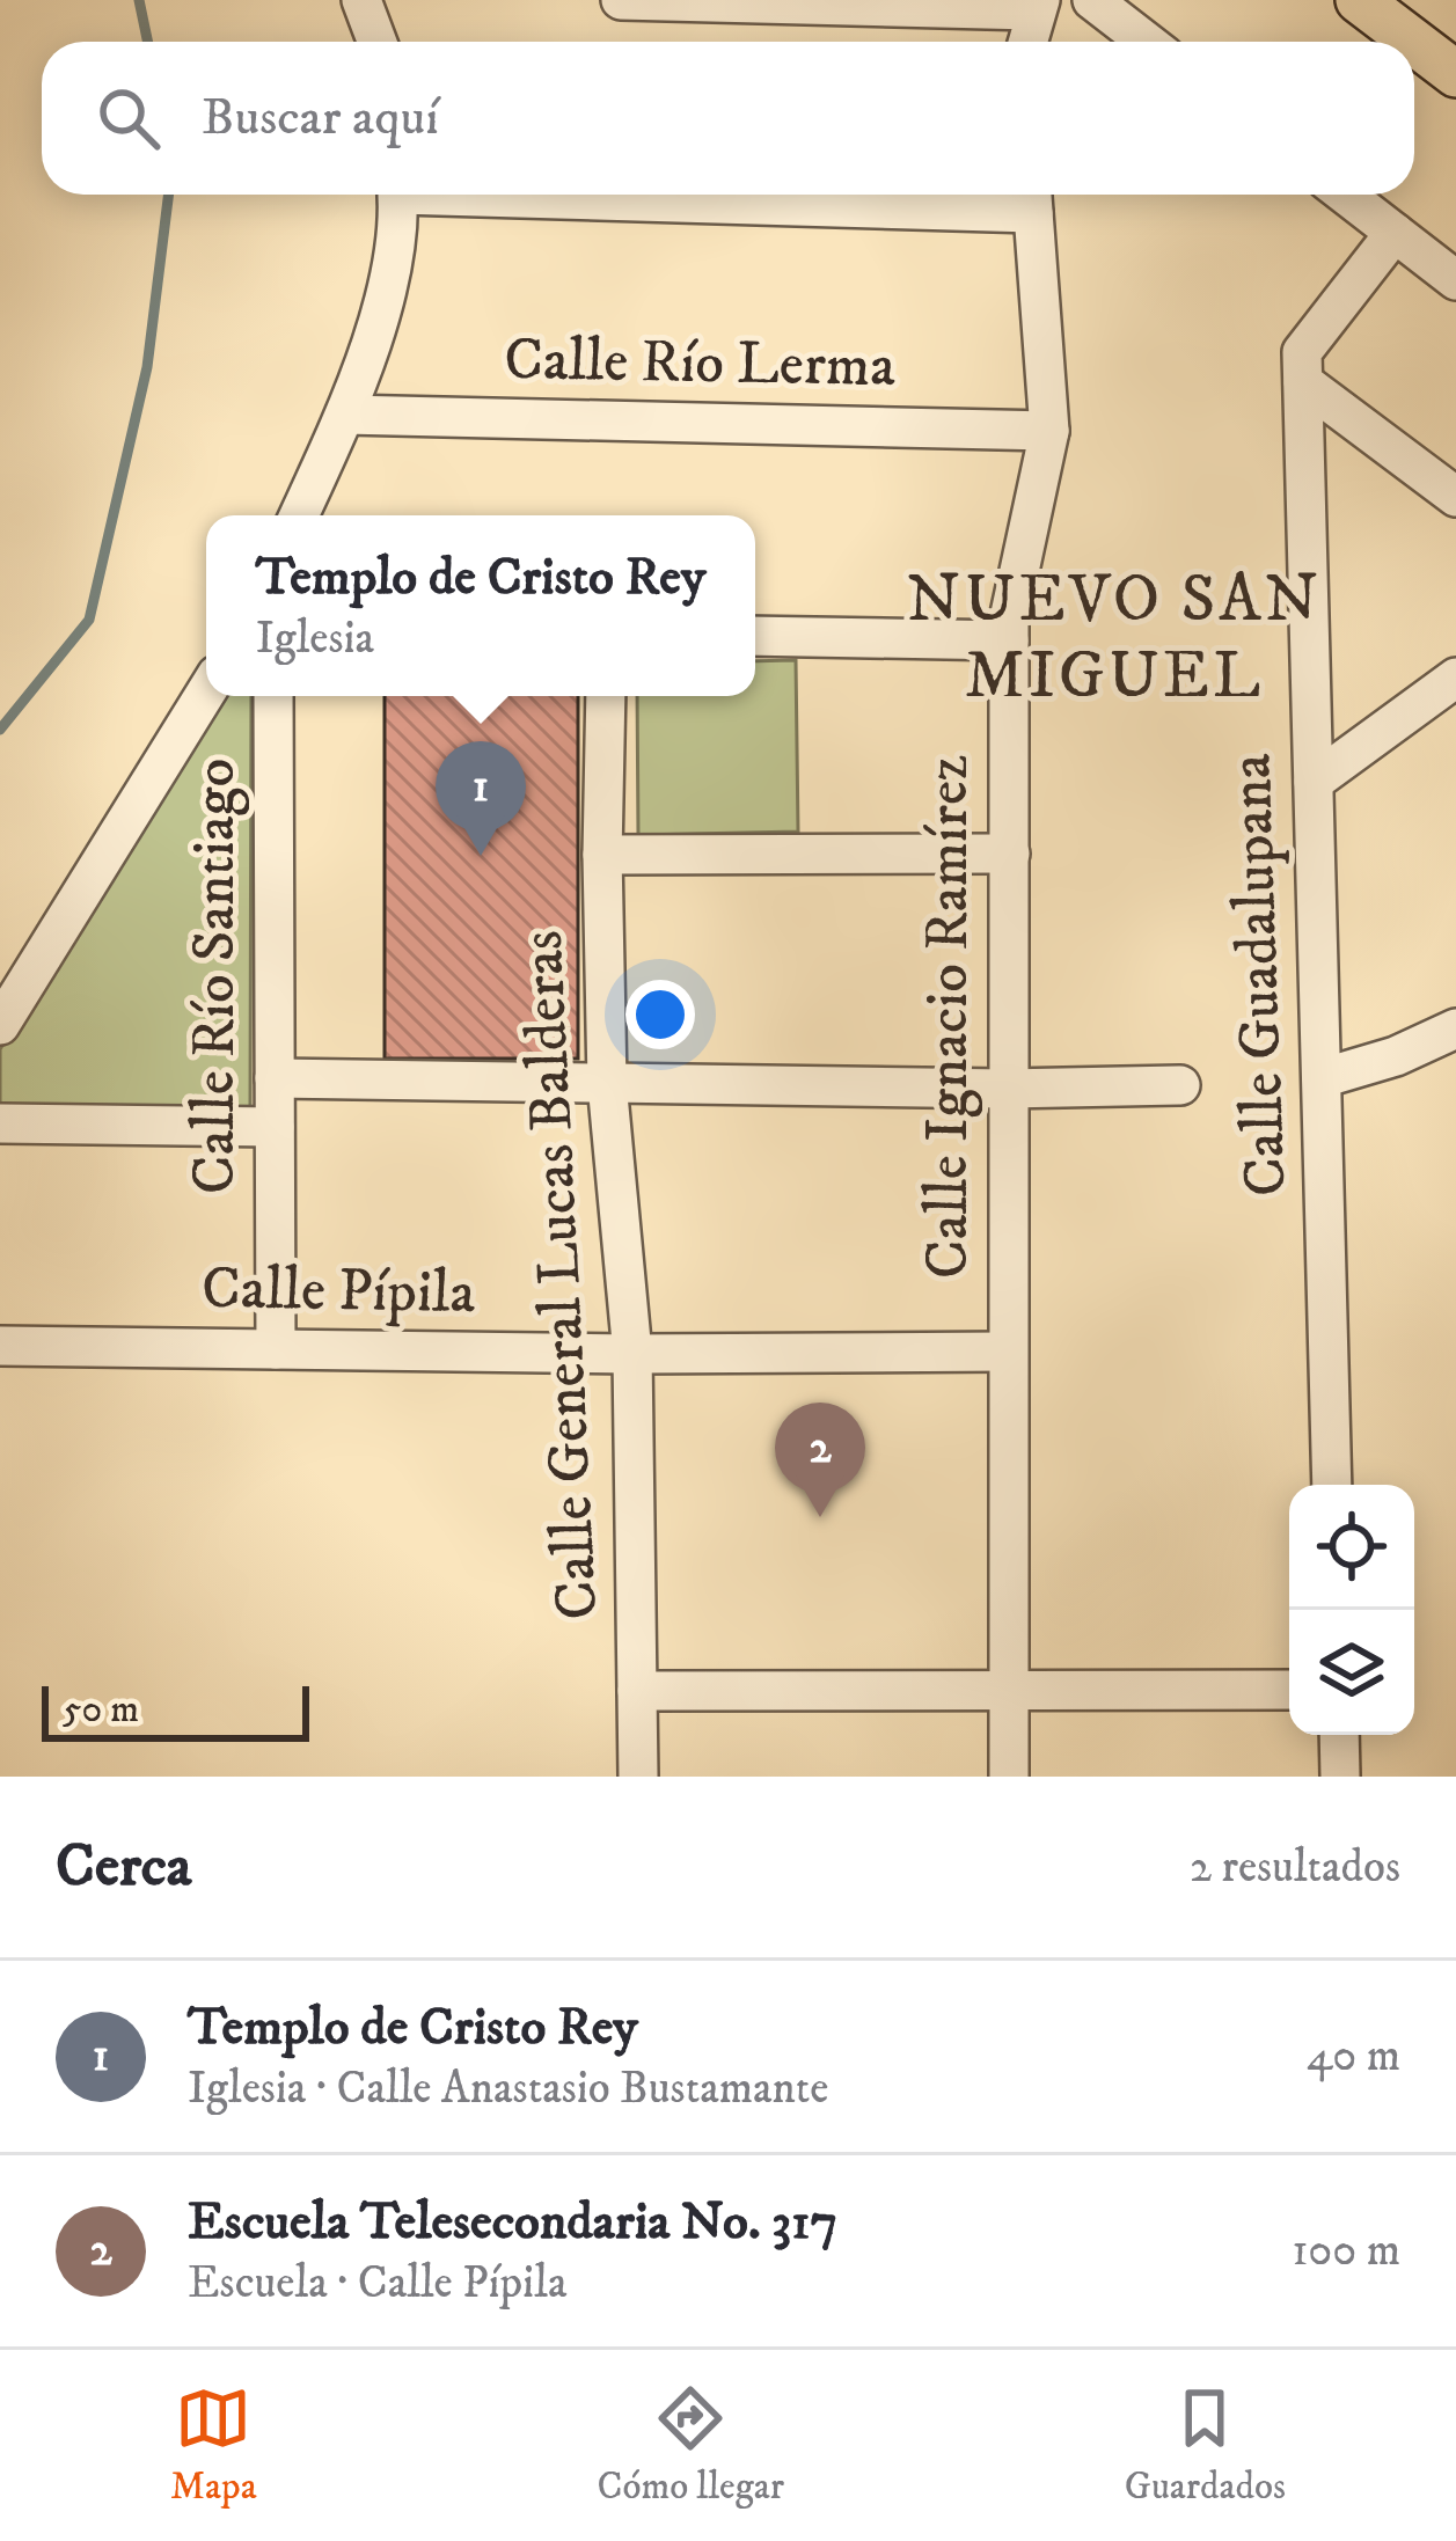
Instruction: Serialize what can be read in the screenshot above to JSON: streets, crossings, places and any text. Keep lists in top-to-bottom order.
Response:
{
  "streets": {
    "street": [
      "Calle Río Lerma",
      "Calle Guadalupana",
      "Calle Río Santiago",
      "Calle Ignacio Ramírez",
      "Calle General Lucas Balderas",
      "Calle Pípila"
    ]
  },
  "crossings": [
    ["Calle Río Lerma", "Calle Ignacio Ramírez"],
    ["Calle Río Santiago", "Calle Pípila"],
    ["Calle Ignacio Ramírez", "Calle Pípila"],
    ["Calle General Lucas Balderas", "Calle Pípila"]
  ],
  "districts": ["NUEVO SAN MIGUEL"],
  "scale_bar": "50 m",
  "page": {
    "search": "Buscar aquí",
    "popup": ["Templo de Cristo Rey", "Iglesia"],
    "pins": ["1", "2"],
    "scale": "50 m",
    "heading": ["Cerca", "2 resultados"],
    "list": [
      {
        "mark": "1",
        "name": "Templo de Cristo Rey",
        "note": "Iglesia · Calle Anastasio Bustamante",
        "value": "40 m"
      },
      {
        "mark": "2",
        "name": "Escuela Telesecondaria No. 317",
        "note": "Escuela · Calle Pípila",
        "value": "100 m"
      }
    ],
    "nav": ["Mapa", "Cómo llegar", "Guardados"]
  }
}
